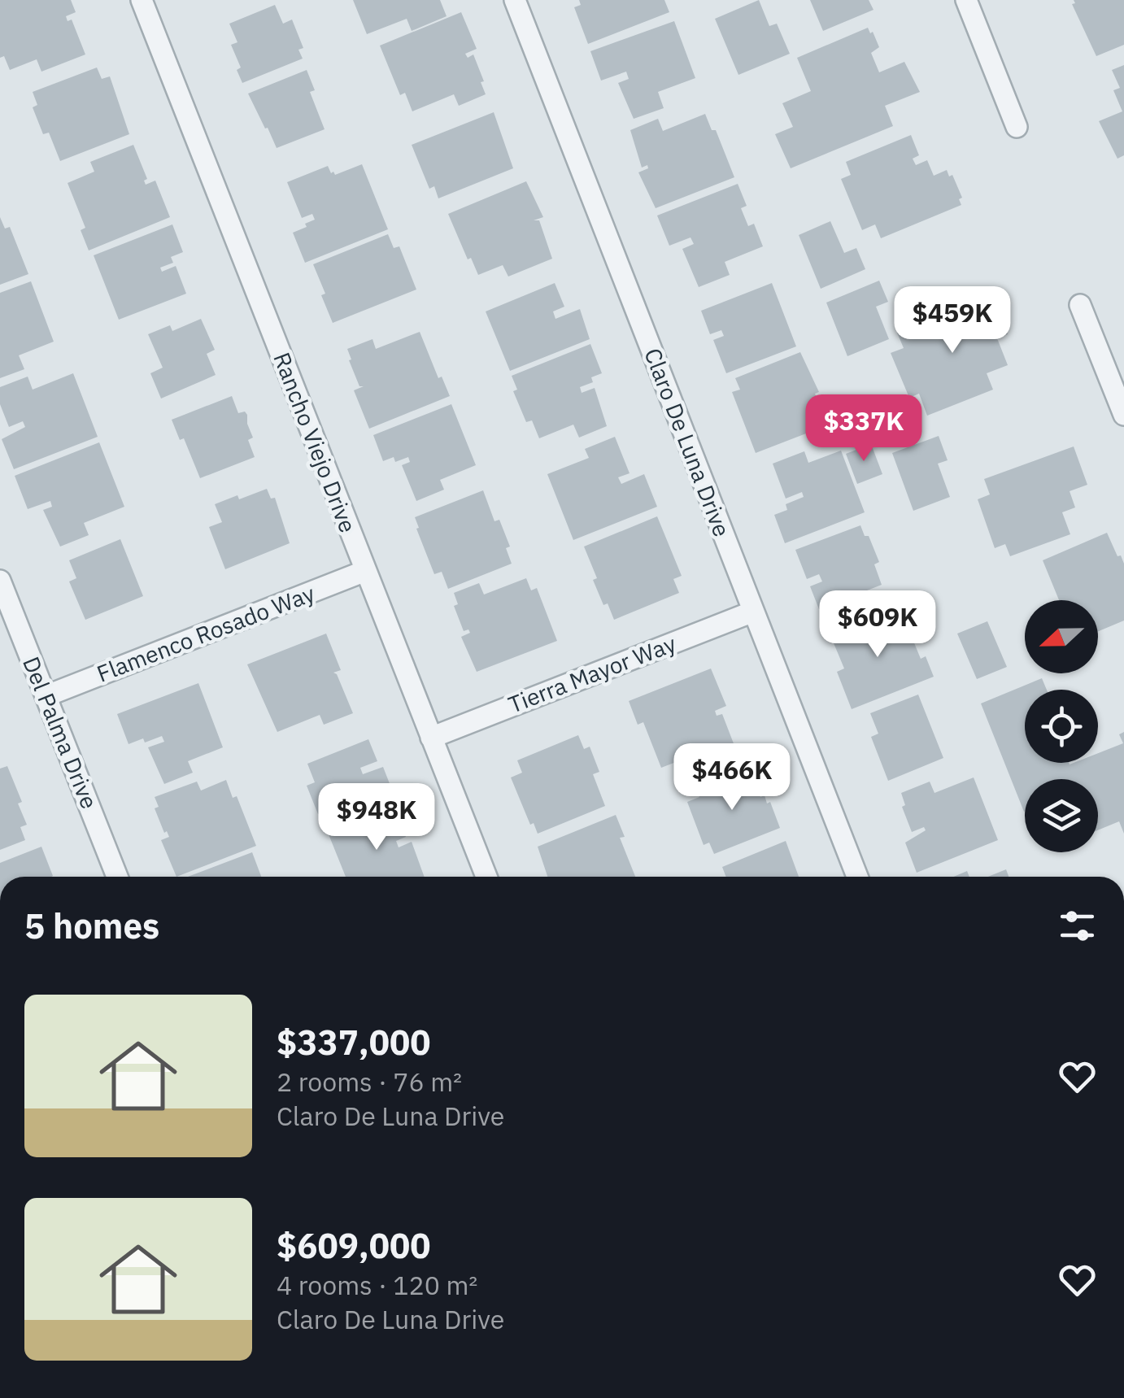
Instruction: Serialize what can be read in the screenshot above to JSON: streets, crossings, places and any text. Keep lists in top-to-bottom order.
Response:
{
  "streets": {
    "street": [
      "Rancho Viejo Drive",
      "Claro De Luna Drive",
      "Flamenco Rosado Way",
      "Tierra Mayor Way",
      "Del Palma Drive"
    ]
  },
  "crossings": [
    ["Rancho Viejo Drive", "Flamenco Rosado Way"],
    ["Rancho Viejo Drive", "Tierra Mayor Way"],
    ["Claro De Luna Drive", "Tierra Mayor Way"],
    ["Flamenco Rosado Way", "Del Palma Drive"]
  ],
  "north": "left",
  "page": {
    "price": [
      "$459K",
      "$337K",
      "$609K",
      "$466K",
      "$948K"
    ],
    "heading": "5 homes",
    "list": [
      {
        "name": "$337,000",
        "note": "2 rooms · 76 m² · Claro De Luna Drive"
      },
      {
        "name": "$609,000",
        "note": "4 rooms · 120 m² · Claro De Luna Drive"
      }
    ]
  }
}
